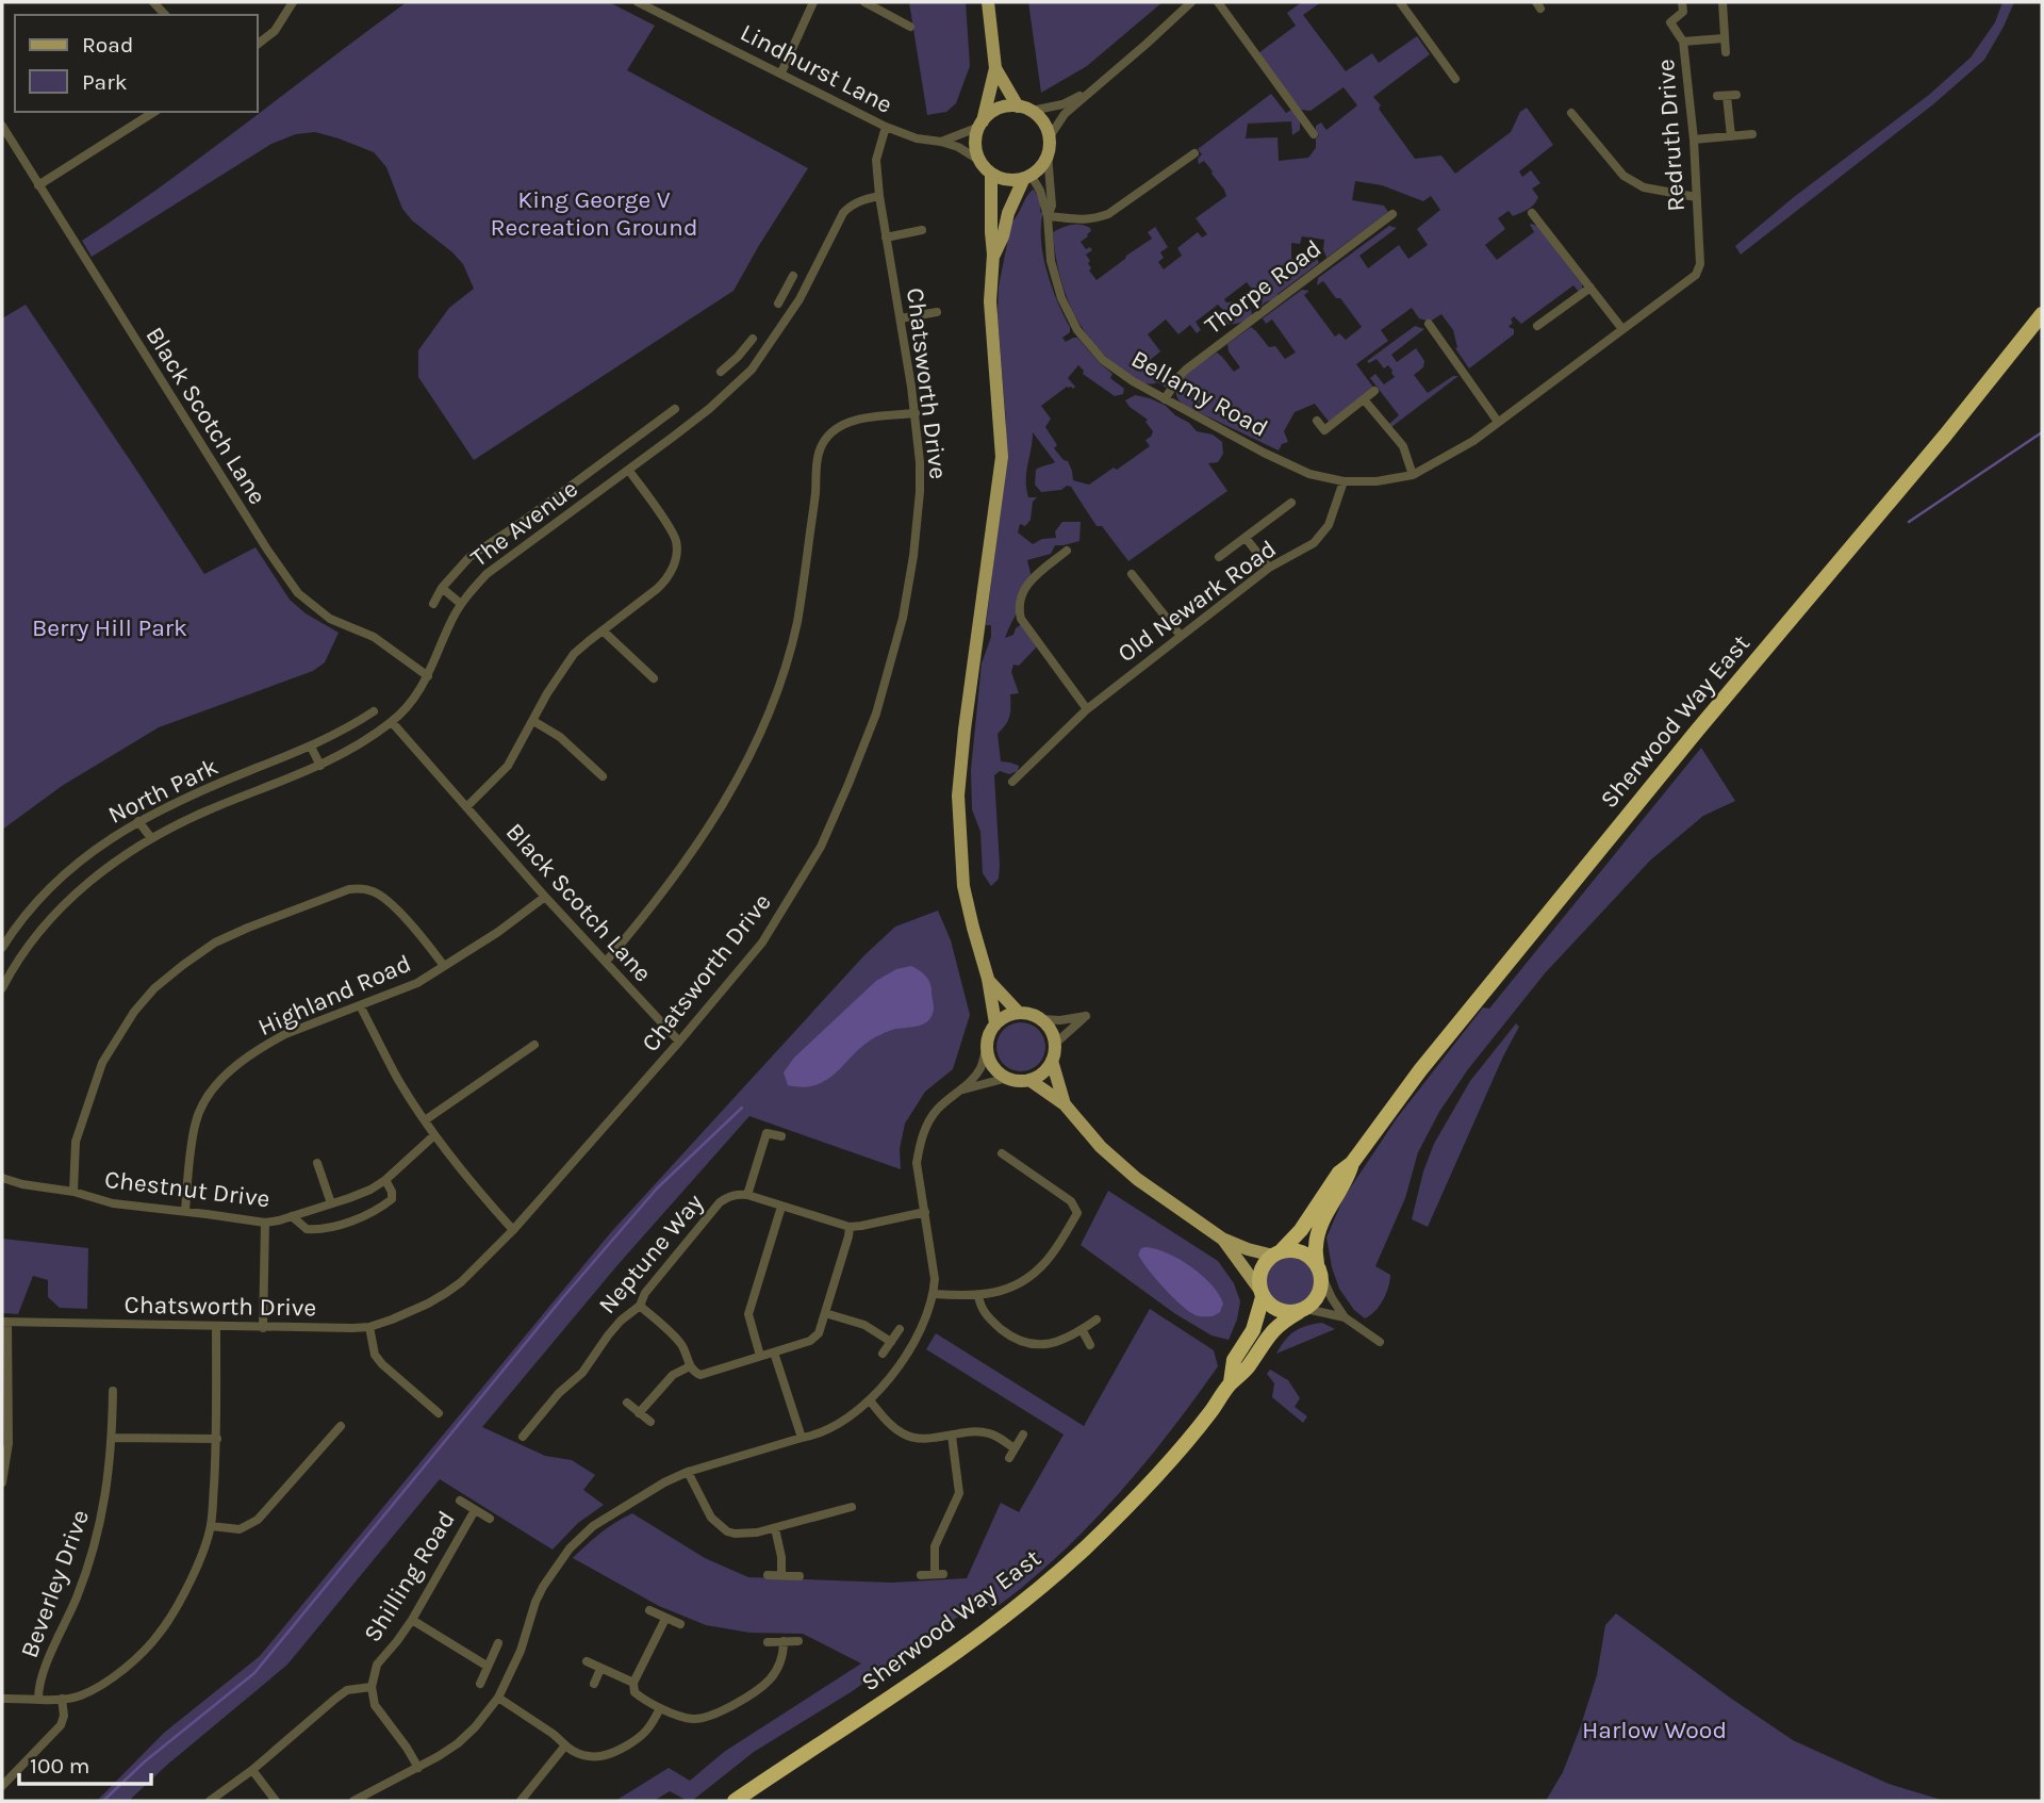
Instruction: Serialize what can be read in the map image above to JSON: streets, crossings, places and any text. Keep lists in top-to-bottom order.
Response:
{
  "streets": {
    "highway": ["Sherwood Way East"],
    "street": [
      "Lindhurst Lane",
      "Redruth Drive",
      "Thorpe Road",
      "Chatsworth Drive",
      "Bellamy Road",
      "Black Scotch Lane",
      "The Avenue",
      "Old Newark Road",
      "North Park",
      "Highland Road",
      "Chestnut Drive",
      "Neptune Way",
      "Shilling Road",
      "Beverley Drive"
    ]
  },
  "crossings": [
    ["Lindhurst Lane", "Chatsworth Drive"],
    ["Lindhurst Lane", "Bellamy Road"],
    ["Thorpe Road", "Bellamy Road"],
    ["Chatsworth Drive", "Black Scotch Lane"],
    ["Chatsworth Drive", "The Avenue"],
    ["Bellamy Road", "Old Newark Road"],
    ["Black Scotch Lane", "The Avenue"],
    ["Black Scotch Lane", "Highland Road"],
    ["Highland Road", "Chestnut Drive"]
  ],
  "parks": ["King George V Recreation Ground", "Berry Hill Park", "Harlow Wood"],
  "legend": ["Road", "Park"],
  "scale_bar": "100 m"
}
